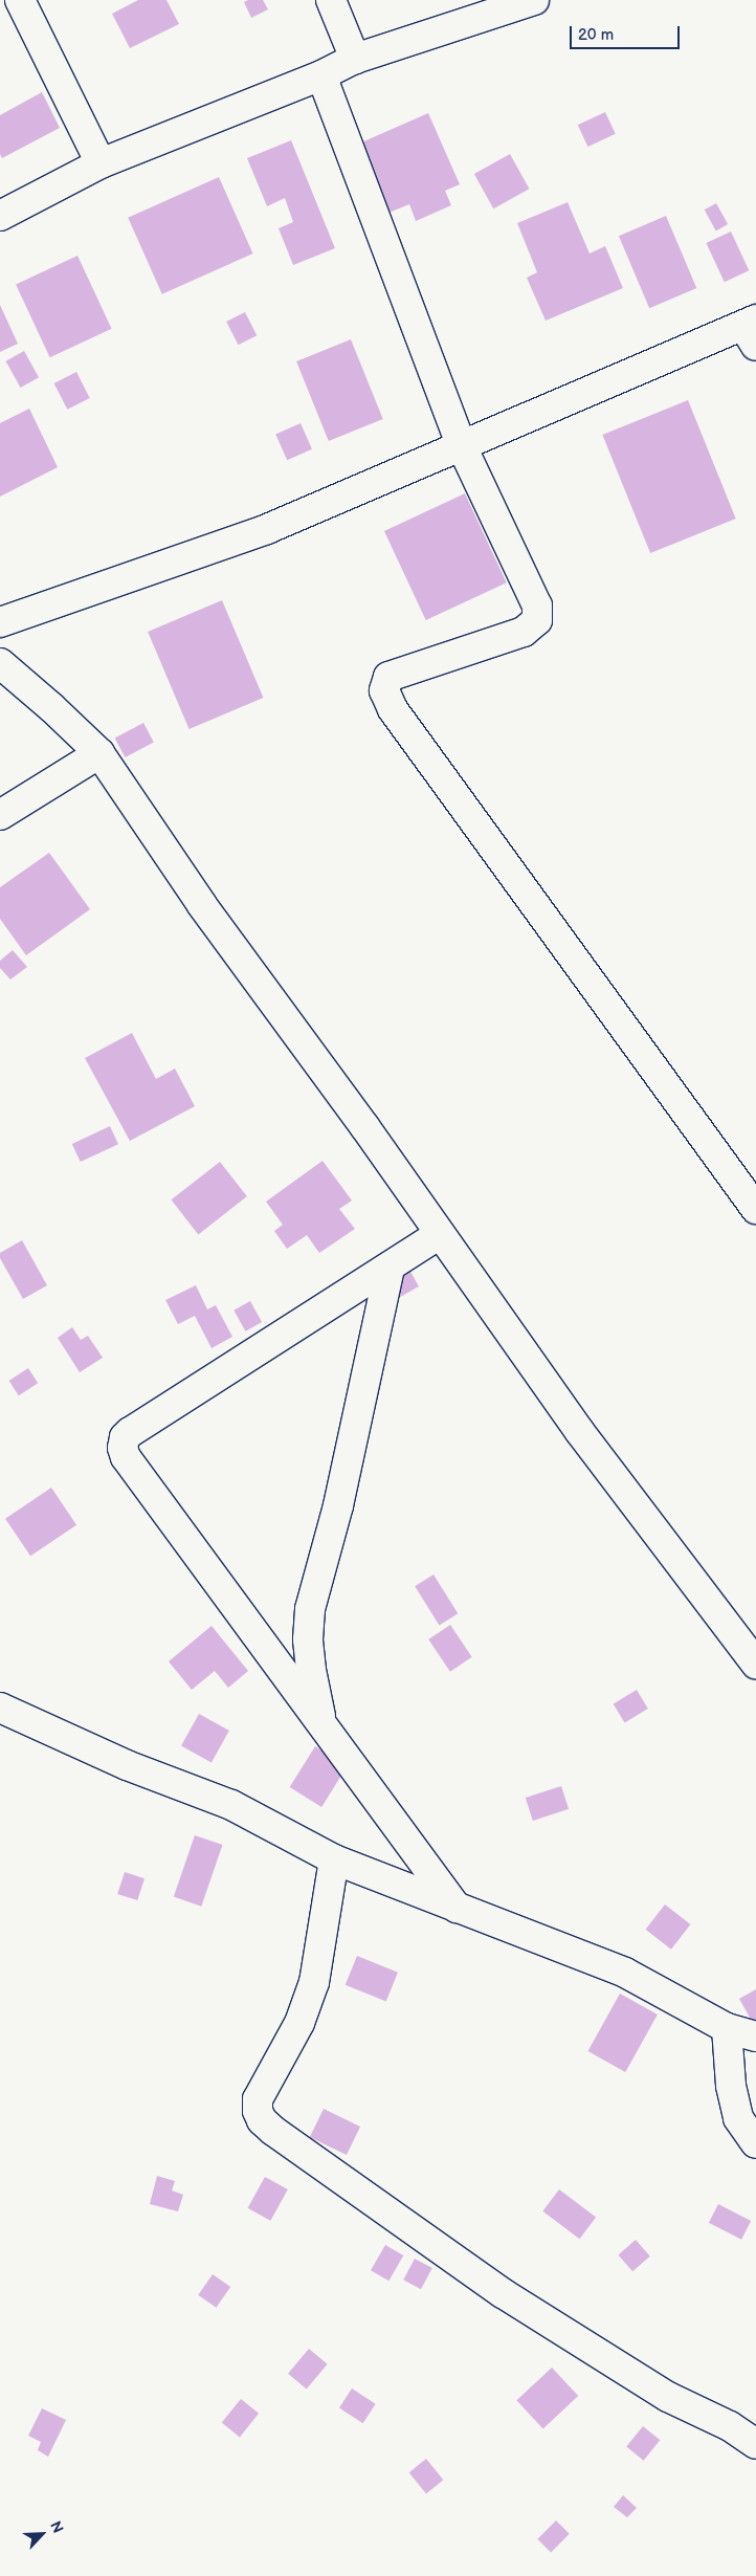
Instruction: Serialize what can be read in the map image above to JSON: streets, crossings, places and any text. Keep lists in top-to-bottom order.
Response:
{
  "scale_bar": "20 m",
  "north": "top right"
}
